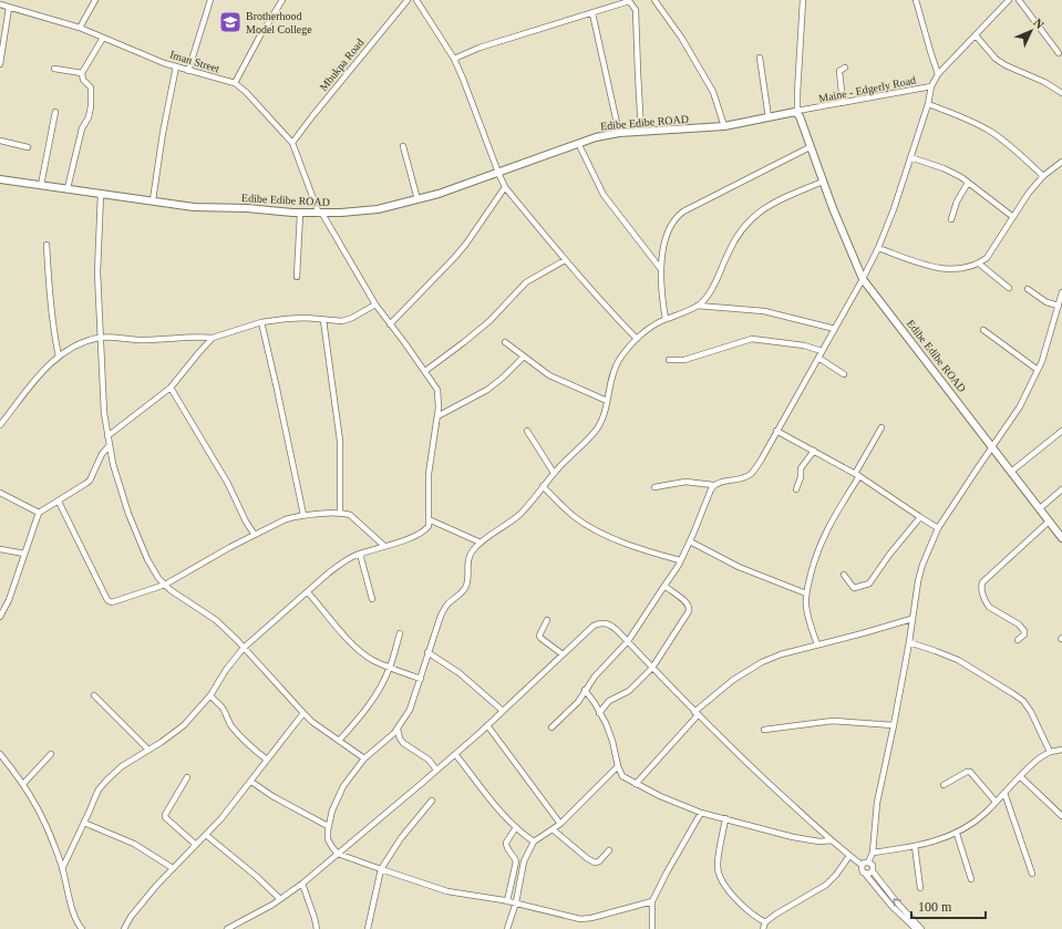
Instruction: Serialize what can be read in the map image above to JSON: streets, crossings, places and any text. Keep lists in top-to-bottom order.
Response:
{
  "streets": {
    "main road": ["Edibe Edibe ROAD"],
    "street": ["Iman Street", "Mbukpa Road", "Maine - Edgerly Road"]
  },
  "crossings": [
    ["Iman Street", "Mbukpa Road"],
    ["Iman Street", "Edibe Edibe ROAD"],
    ["Maine - Edgerly Road", "Edibe Edibe ROAD"]
  ],
  "places": {
    "school or university": ["Brotherhood Model College"]
  },
  "scale_bar": "100 m",
  "north": "top right"
}
